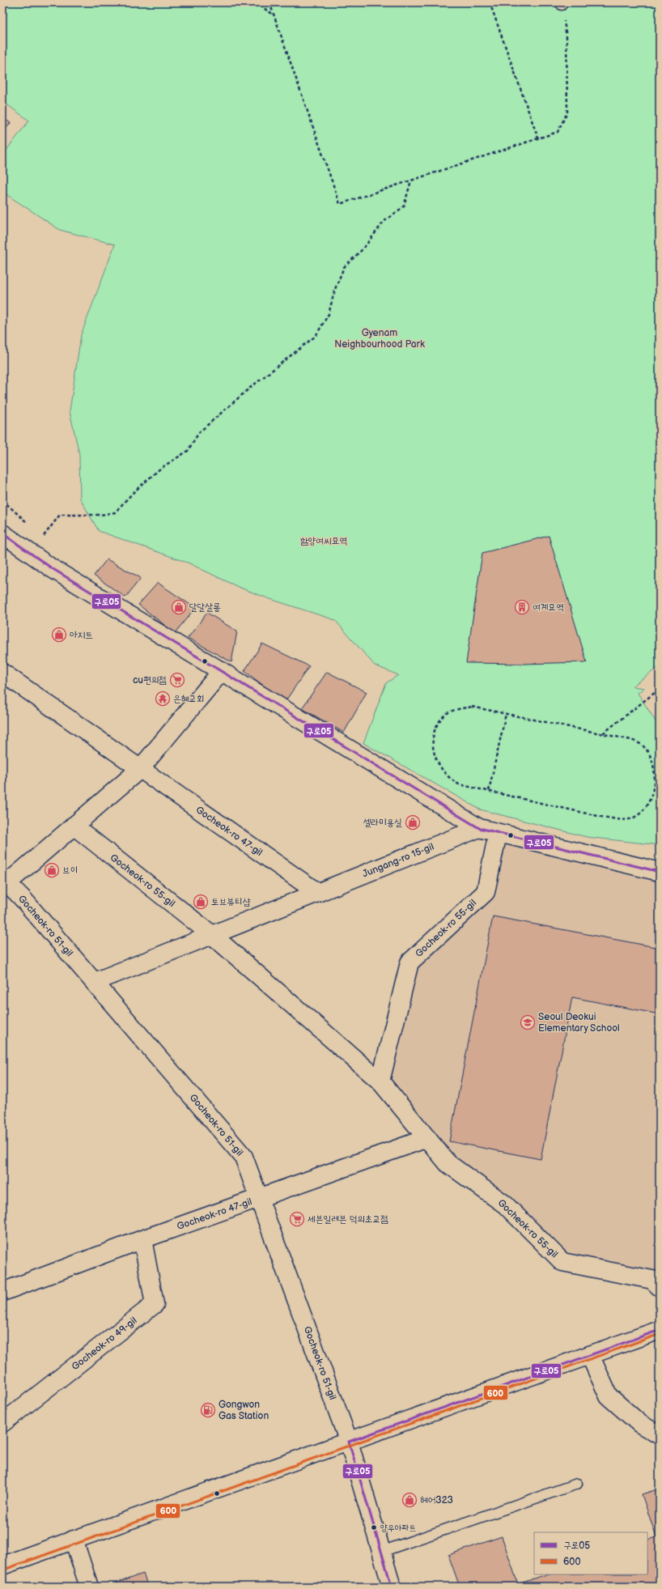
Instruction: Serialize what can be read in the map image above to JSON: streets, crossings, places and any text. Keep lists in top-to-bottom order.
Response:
{
  "streets": {
    "street": [
      "Gocheok-ro 47-gil",
      "Jungang-ro 15-gil",
      "Gocheok-ro 55-gil",
      "Gocheok-ro 51-gil",
      "Gocheok-ro 49-gil"
    ]
  },
  "crossings": [
    ["Gocheok-ro 47-gil", "Jungang-ro 15-gil"],
    ["Gocheok-ro 47-gil", "Gocheok-ro 55-gil"],
    ["Gocheok-ro 47-gil", "Gocheok-ro 51-gil"],
    ["Gocheok-ro 47-gil", "Gocheok-ro 49-gil"]
  ],
  "parks": ["Gyenam Neighbourhood Park", "함양여씨묘역"],
  "places": {
    "shop": [
      "달달살롱",
      "아지트",
      "셀라미용실",
      "브이",
      "토브뷰티샵",
      "헤어323"
    ],
    "building": ["여계묘역"],
    "supermarket": ["cu편의점", "세븐일레븐 덕의초교점"],
    "temple": ["은혜교회"],
    "school or university": ["Seoul Deokui Elementary School"],
    "fuel station": ["Gongwon Gas Station"],
    "other": ["양우아파트"]
  },
  "lines": ["transit line 구로05", "transit line 600"],
  "legend": ["구로05", "600"]
}
